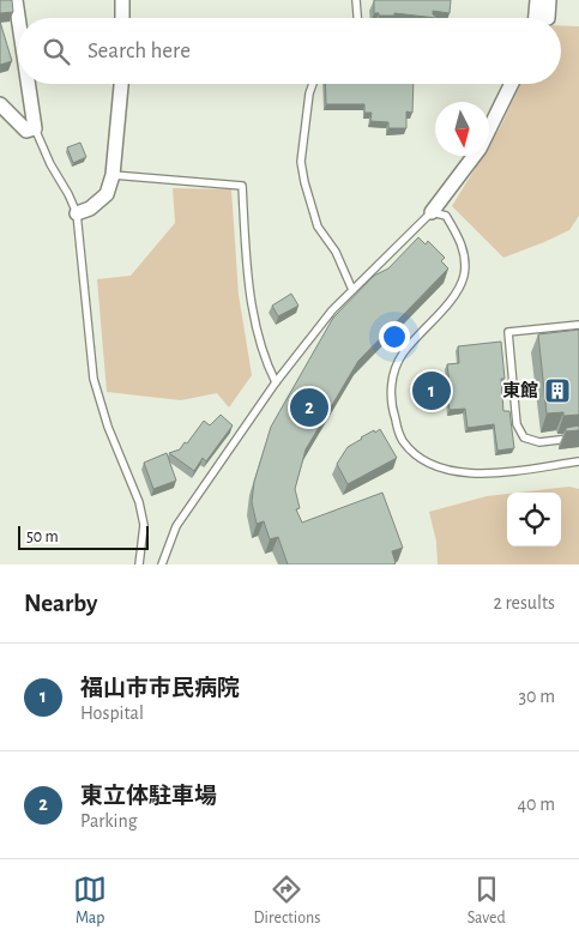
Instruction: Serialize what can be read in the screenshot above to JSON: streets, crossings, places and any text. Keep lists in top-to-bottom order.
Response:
{
  "places": {
    "building": ["東館"]
  },
  "scale_bar": "50 m",
  "north": "bottom",
  "page": {
    "search": "Search here",
    "pins": ["1", "2"],
    "scale": "50 m",
    "heading": ["Nearby", "2 results"],
    "list": [
      {
        "mark": "1",
        "name": "福山市市民病院",
        "note": "Hospital",
        "value": "30 m"
      },
      {
        "mark": "2",
        "name": "東立体駐車場",
        "note": "Parking",
        "value": "40 m"
      }
    ],
    "nav": ["Map", "Directions", "Saved"]
  }
}
